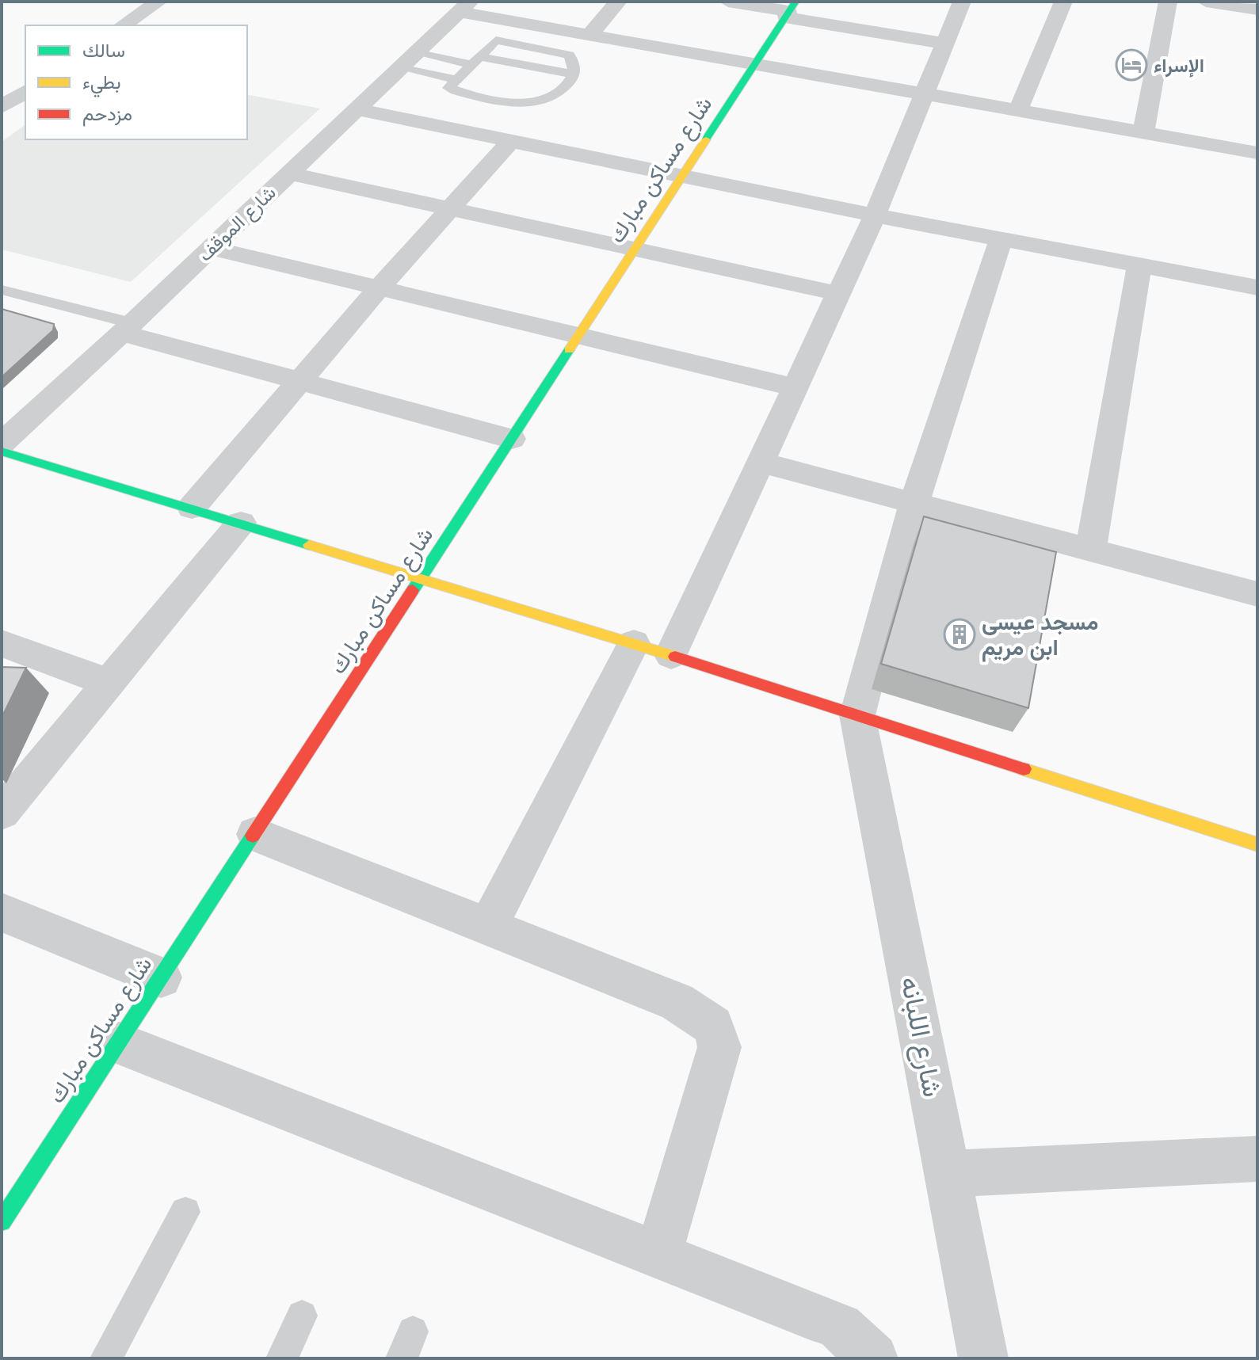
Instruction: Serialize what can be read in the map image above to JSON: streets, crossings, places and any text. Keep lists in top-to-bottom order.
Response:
{
  "streets": {
    "street": ["شارع مساكن مبارك", "شارع الموقف", "شارع اللبانه"]
  },
  "places": {
    "hotel": ["الإسراء"],
    "building": ["مسجد عيسى ابن مريم"]
  },
  "legend": ["سالك", "بطيء", "مزدحم"]
}
